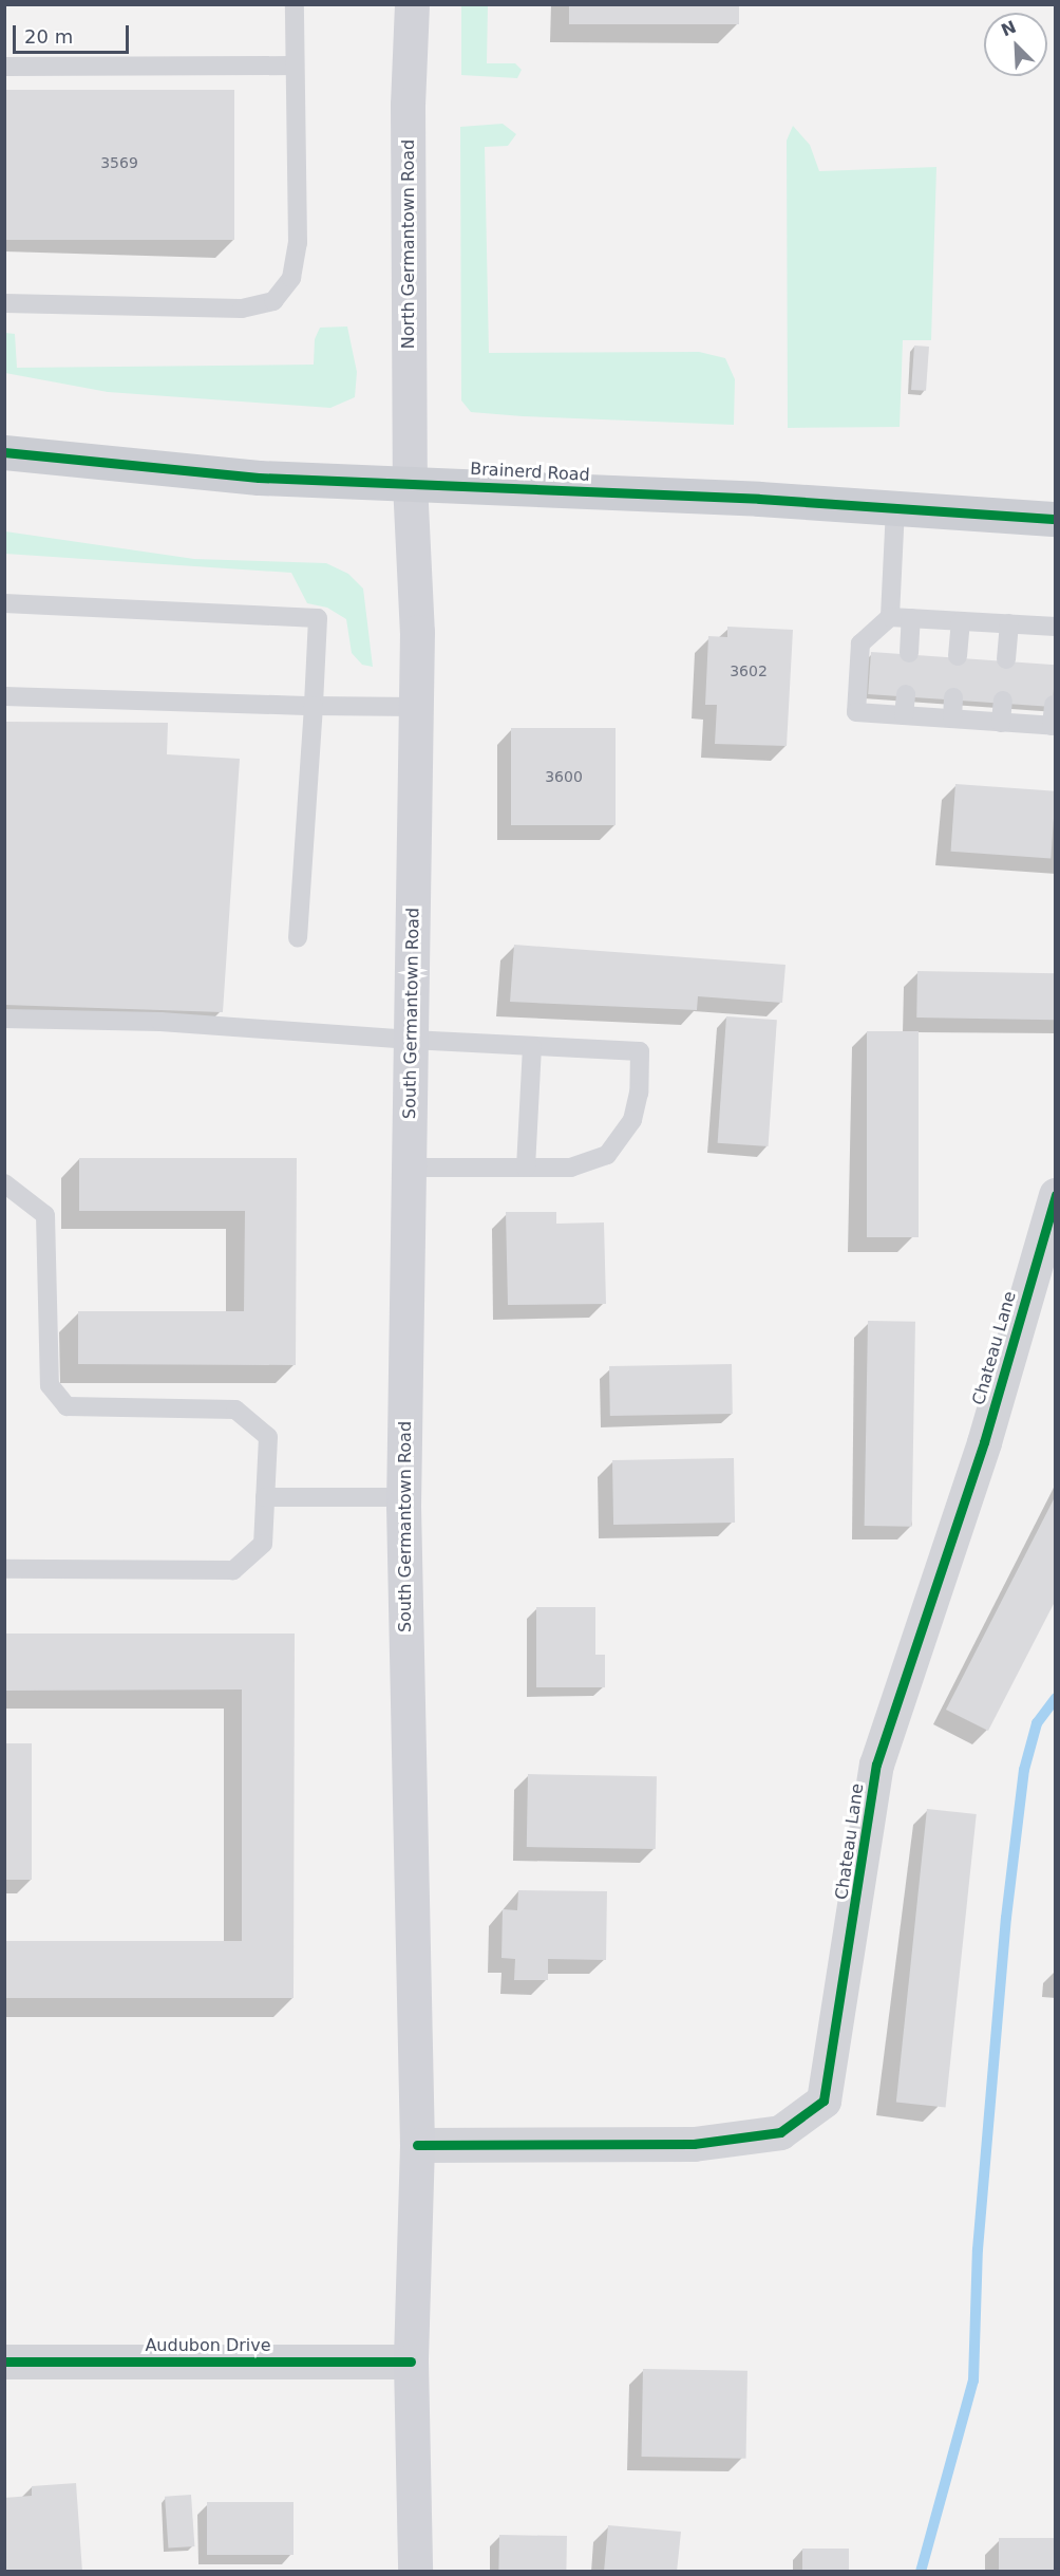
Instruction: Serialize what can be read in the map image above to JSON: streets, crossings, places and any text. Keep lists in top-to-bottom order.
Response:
{
  "streets": {
    "main road": ["North Germantown Road", "Brainerd Road", "South Germantown Road"],
    "street": ["Chateau Lane", "Audubon Drive"]
  },
  "crossings": [
    ["North Germantown Road", "Brainerd Road"],
    ["North Germantown Road", "South Germantown Road"],
    ["Brainerd Road", "South Germantown Road"],
    ["South Germantown Road", "Chateau Lane"],
    ["South Germantown Road", "Audubon Drive"]
  ],
  "house_numbers": ["3569", "3602", "3600"],
  "scale_bar": "20 m",
  "north": "top left"
}
